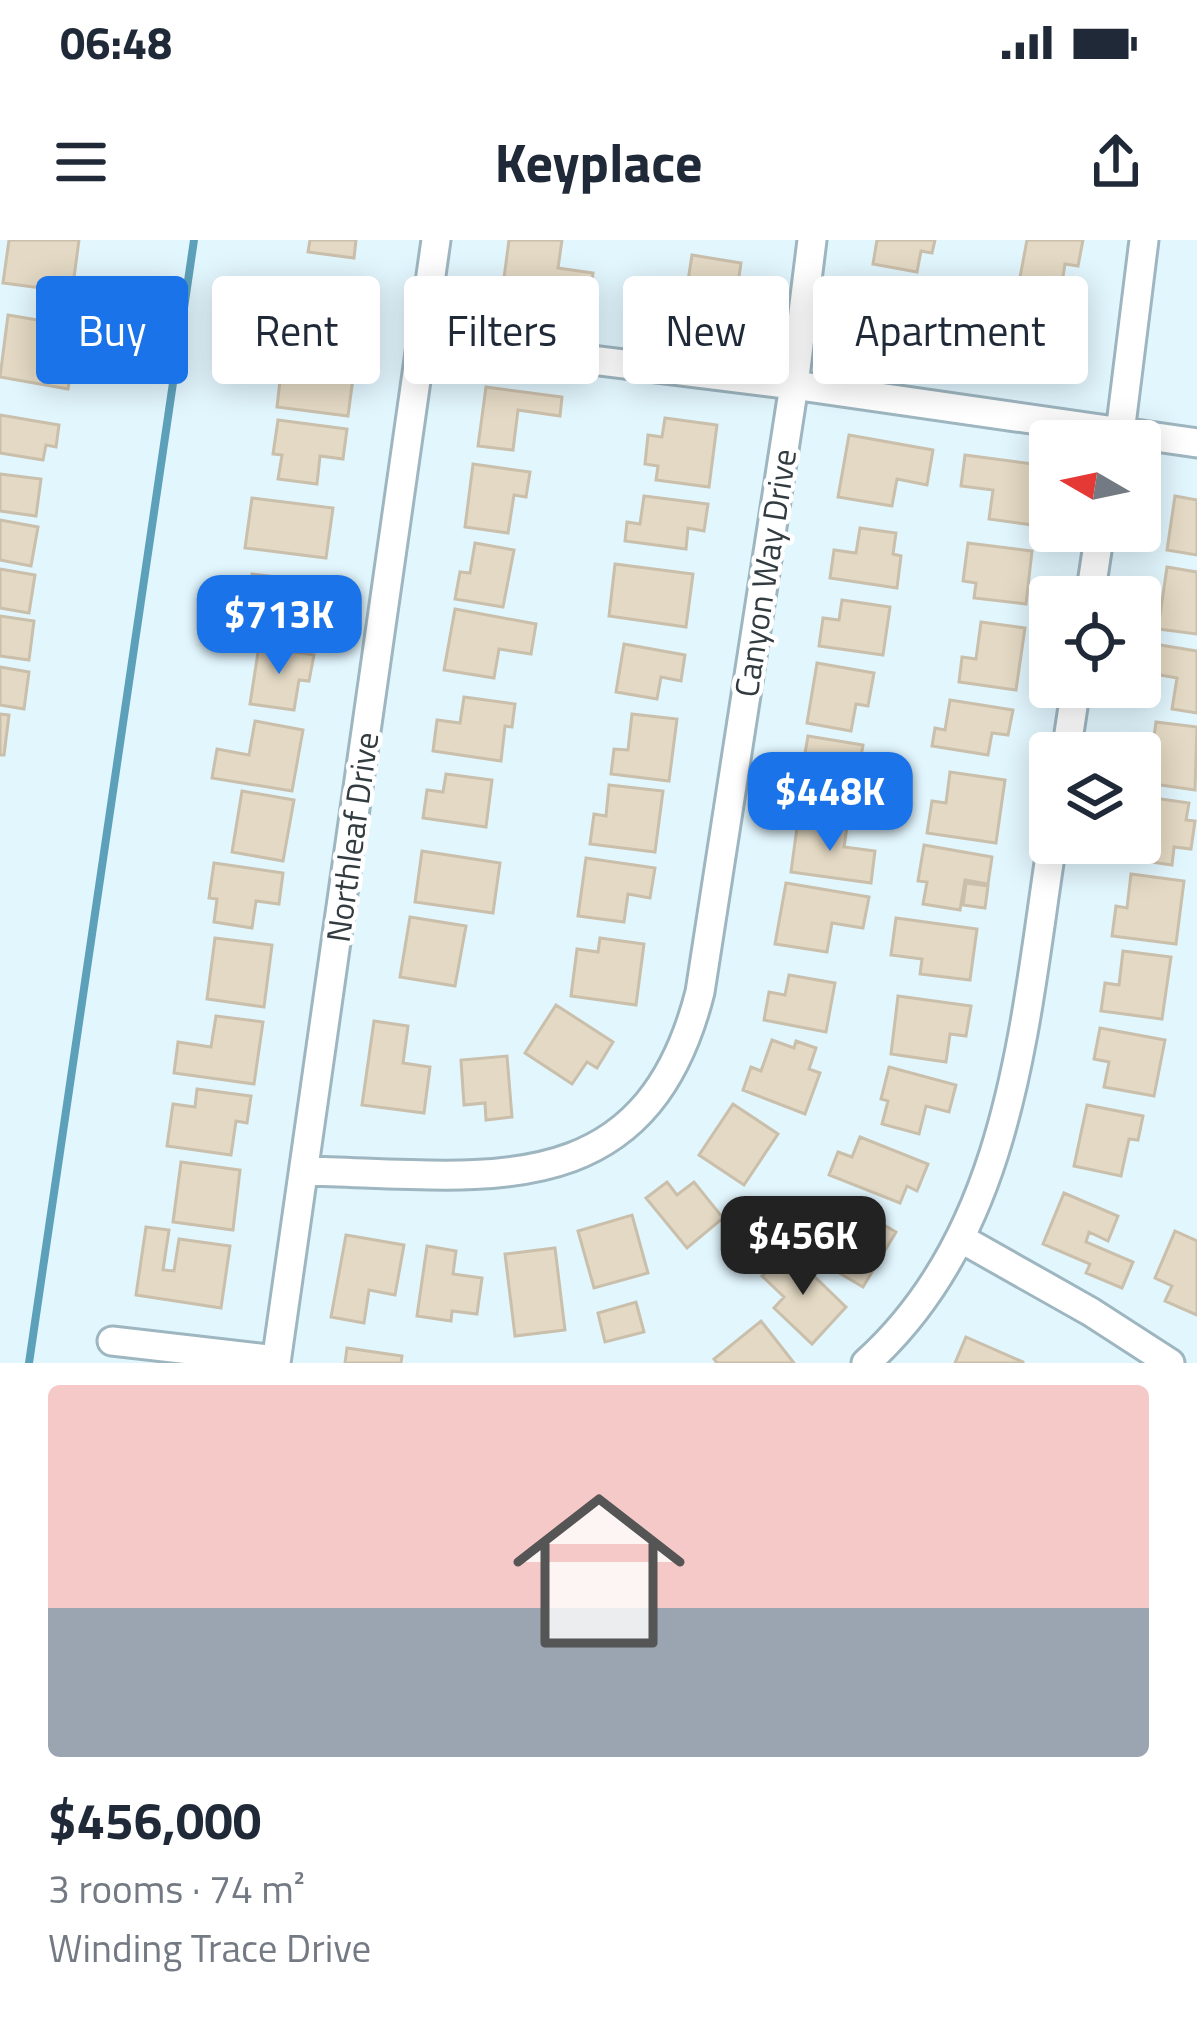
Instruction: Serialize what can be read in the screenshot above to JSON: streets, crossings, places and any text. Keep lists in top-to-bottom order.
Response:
{
  "streets": {
    "street": ["Canyon Way Drive", "Northleaf Drive"]
  },
  "crossings": [
    ["Canyon Way Drive", "Northleaf Drive"]
  ],
  "north": "left",
  "page": {
    "status": "06:48",
    "header": "Keyplace",
    "chip": [
      "Buy",
      "Rent",
      "Filters",
      "New",
      "Apartment"
    ],
    "price": ["$713K", "$448K", "$456K"],
    "list": [
      {
        "name": "$456,000",
        "note": "3 rooms · 74 m² · Winding Trace Drive"
      }
    ]
  }
}
